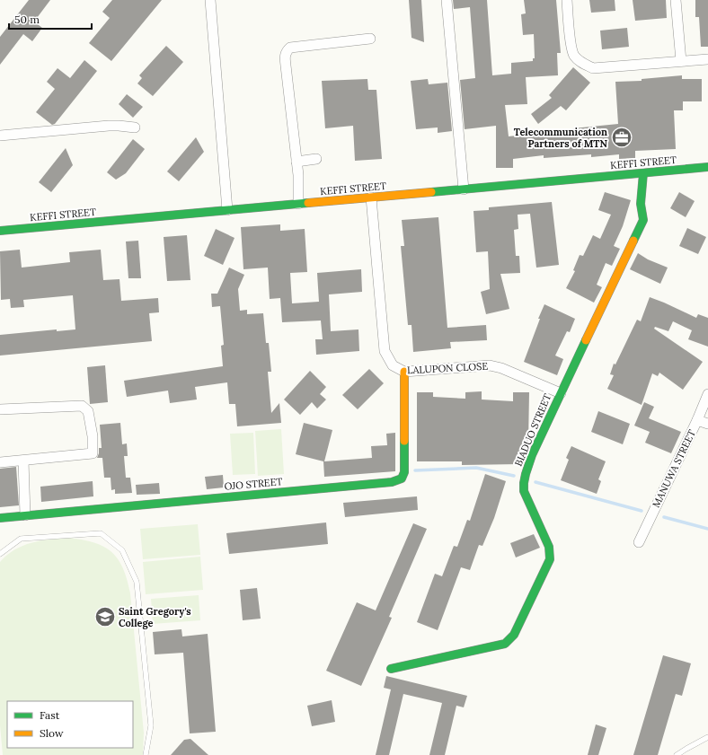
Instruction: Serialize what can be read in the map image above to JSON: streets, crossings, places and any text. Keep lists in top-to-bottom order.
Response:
{
  "streets": {
    "street": [
      "KEFFI STREET",
      "LALUPON CLOSE",
      "BIADUO STREET",
      "MANUWA STREET",
      "OJO STREET"
    ]
  },
  "crossings": [
    ["KEFFI STREET", "LALUPON CLOSE"],
    ["KEFFI STREET", "BIADUO STREET"],
    ["LALUPON CLOSE", "BIADUO STREET"],
    ["LALUPON CLOSE", "OJO STREET"]
  ],
  "places": {
    "office": ["Telecommunication Partners of MTN"],
    "school or university": ["Saint Gregory's College"]
  },
  "legend": ["Fast", "Slow"],
  "scale_bar": "50 m"
}
